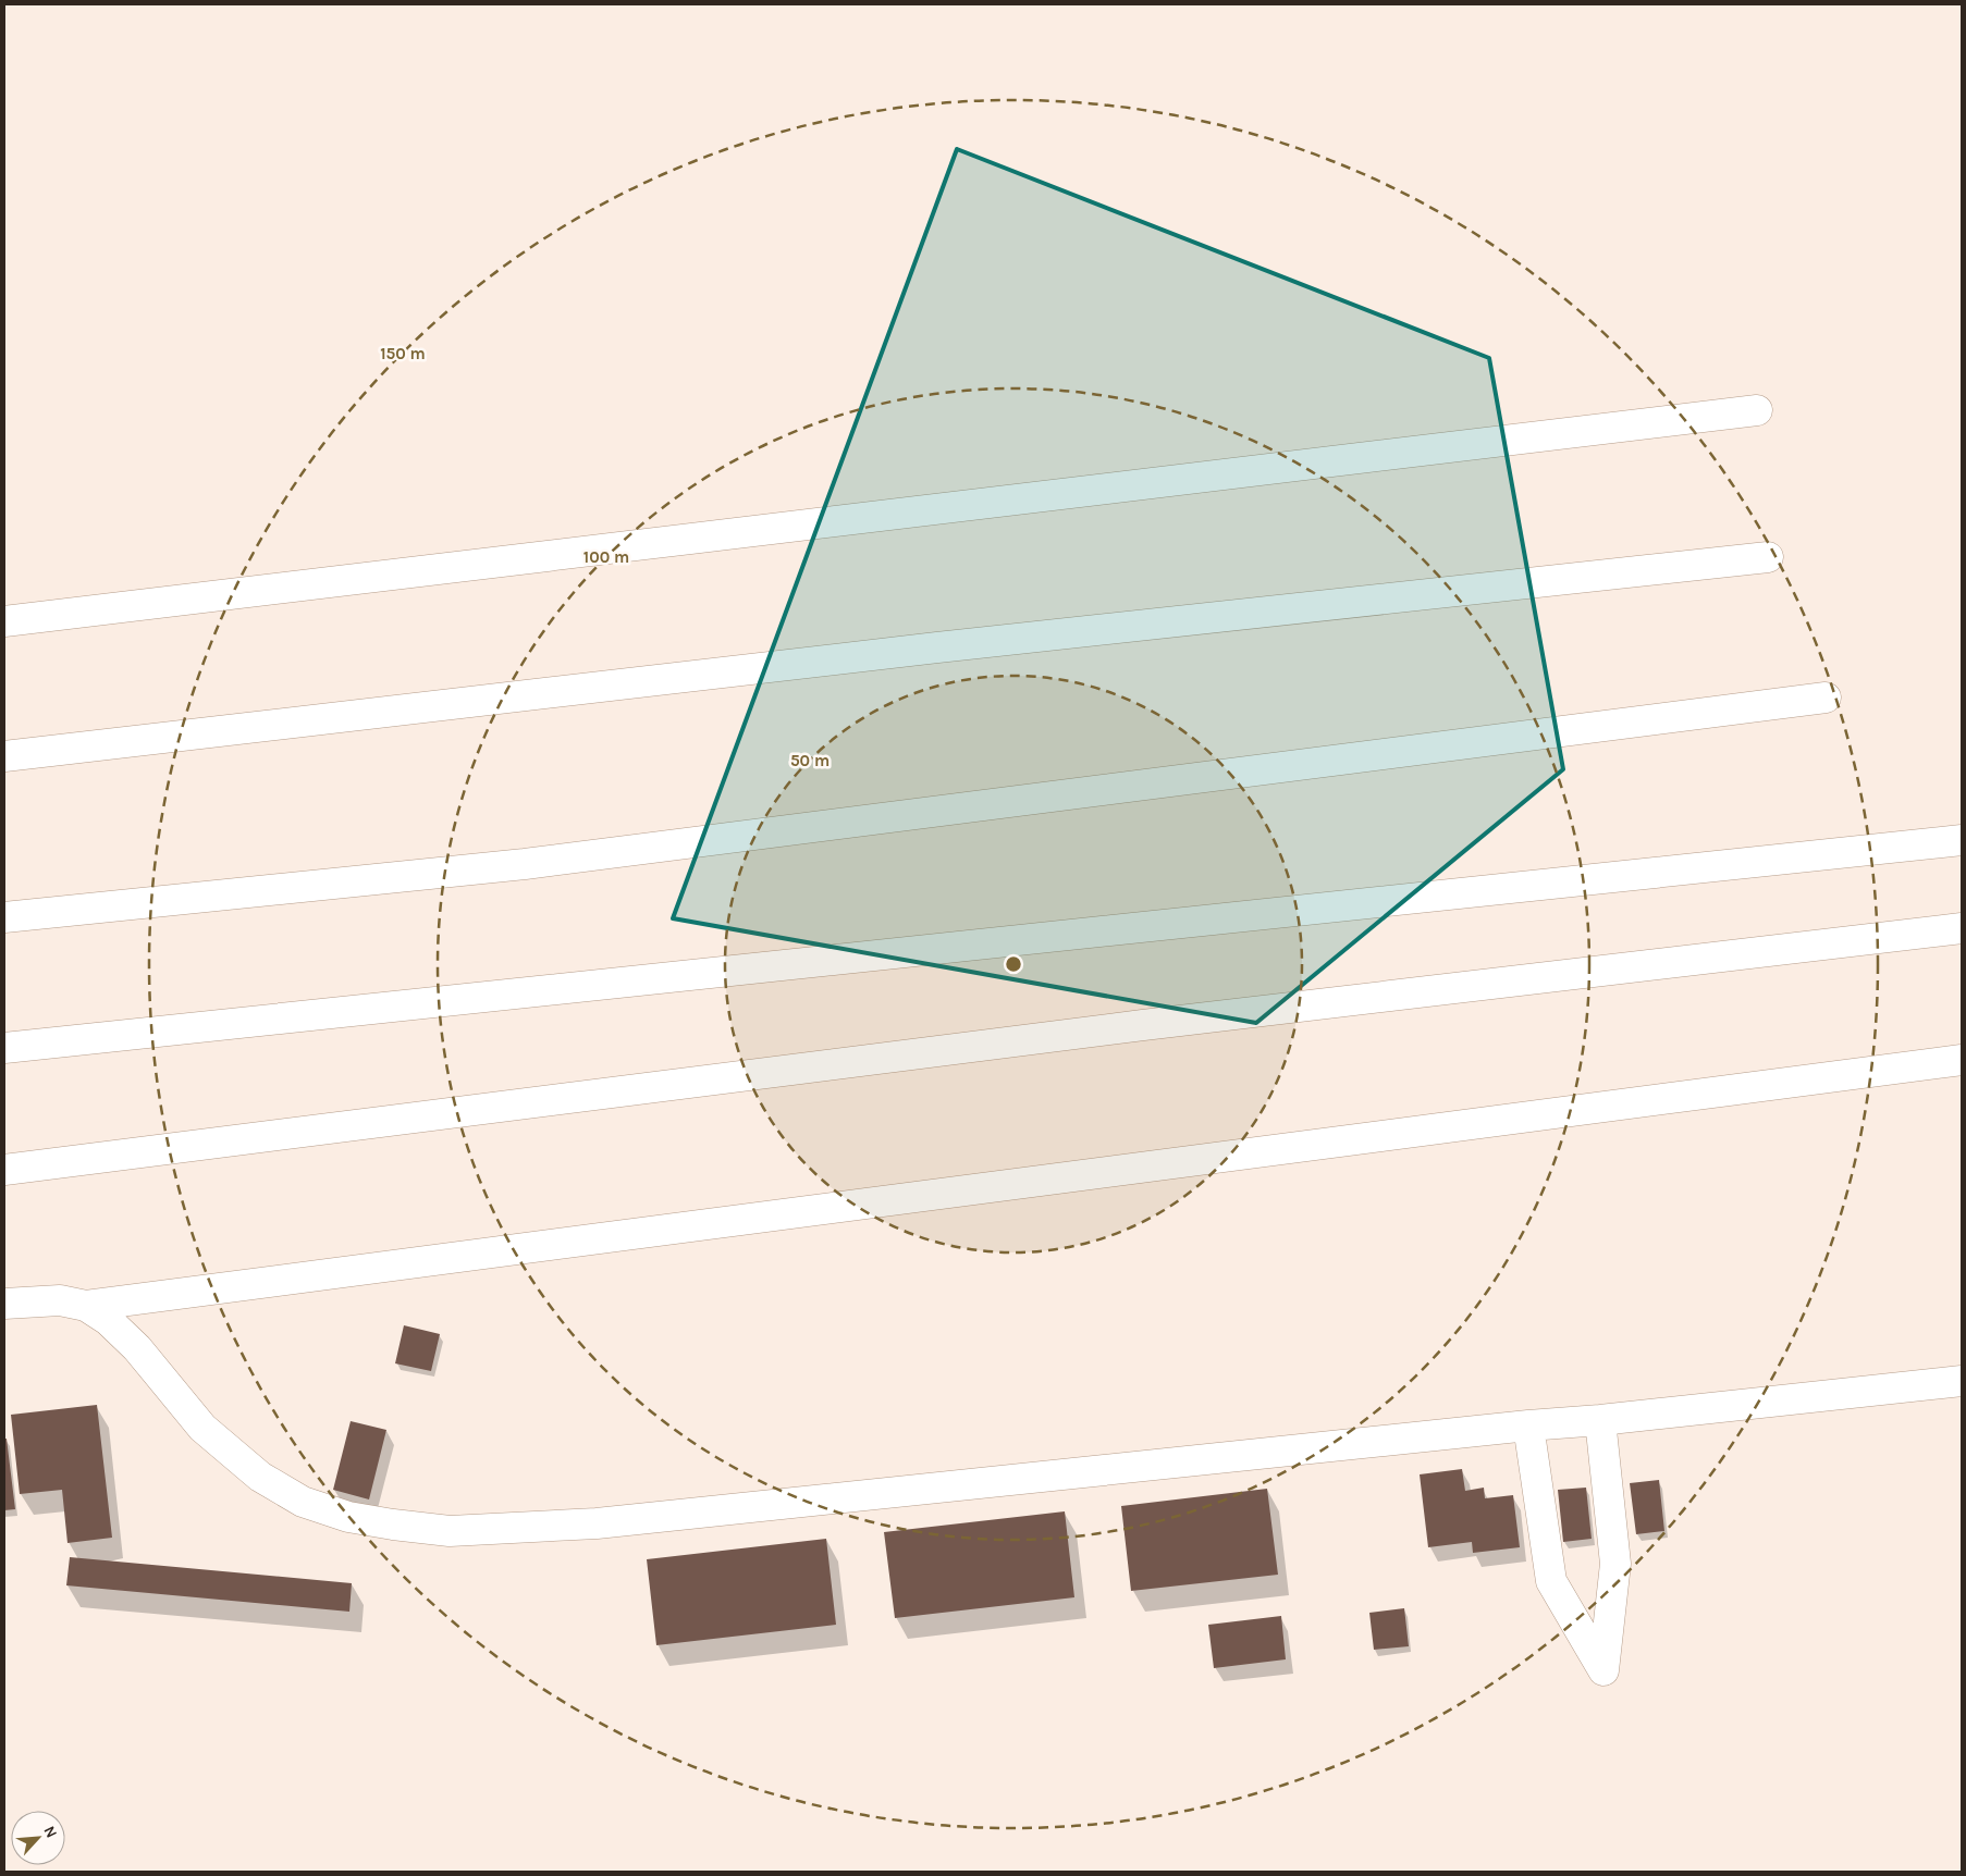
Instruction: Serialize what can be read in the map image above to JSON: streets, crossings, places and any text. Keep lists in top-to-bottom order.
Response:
{
  "north": "top right",
  "rings": ["150 m", "100 m", "50 m"]
}
